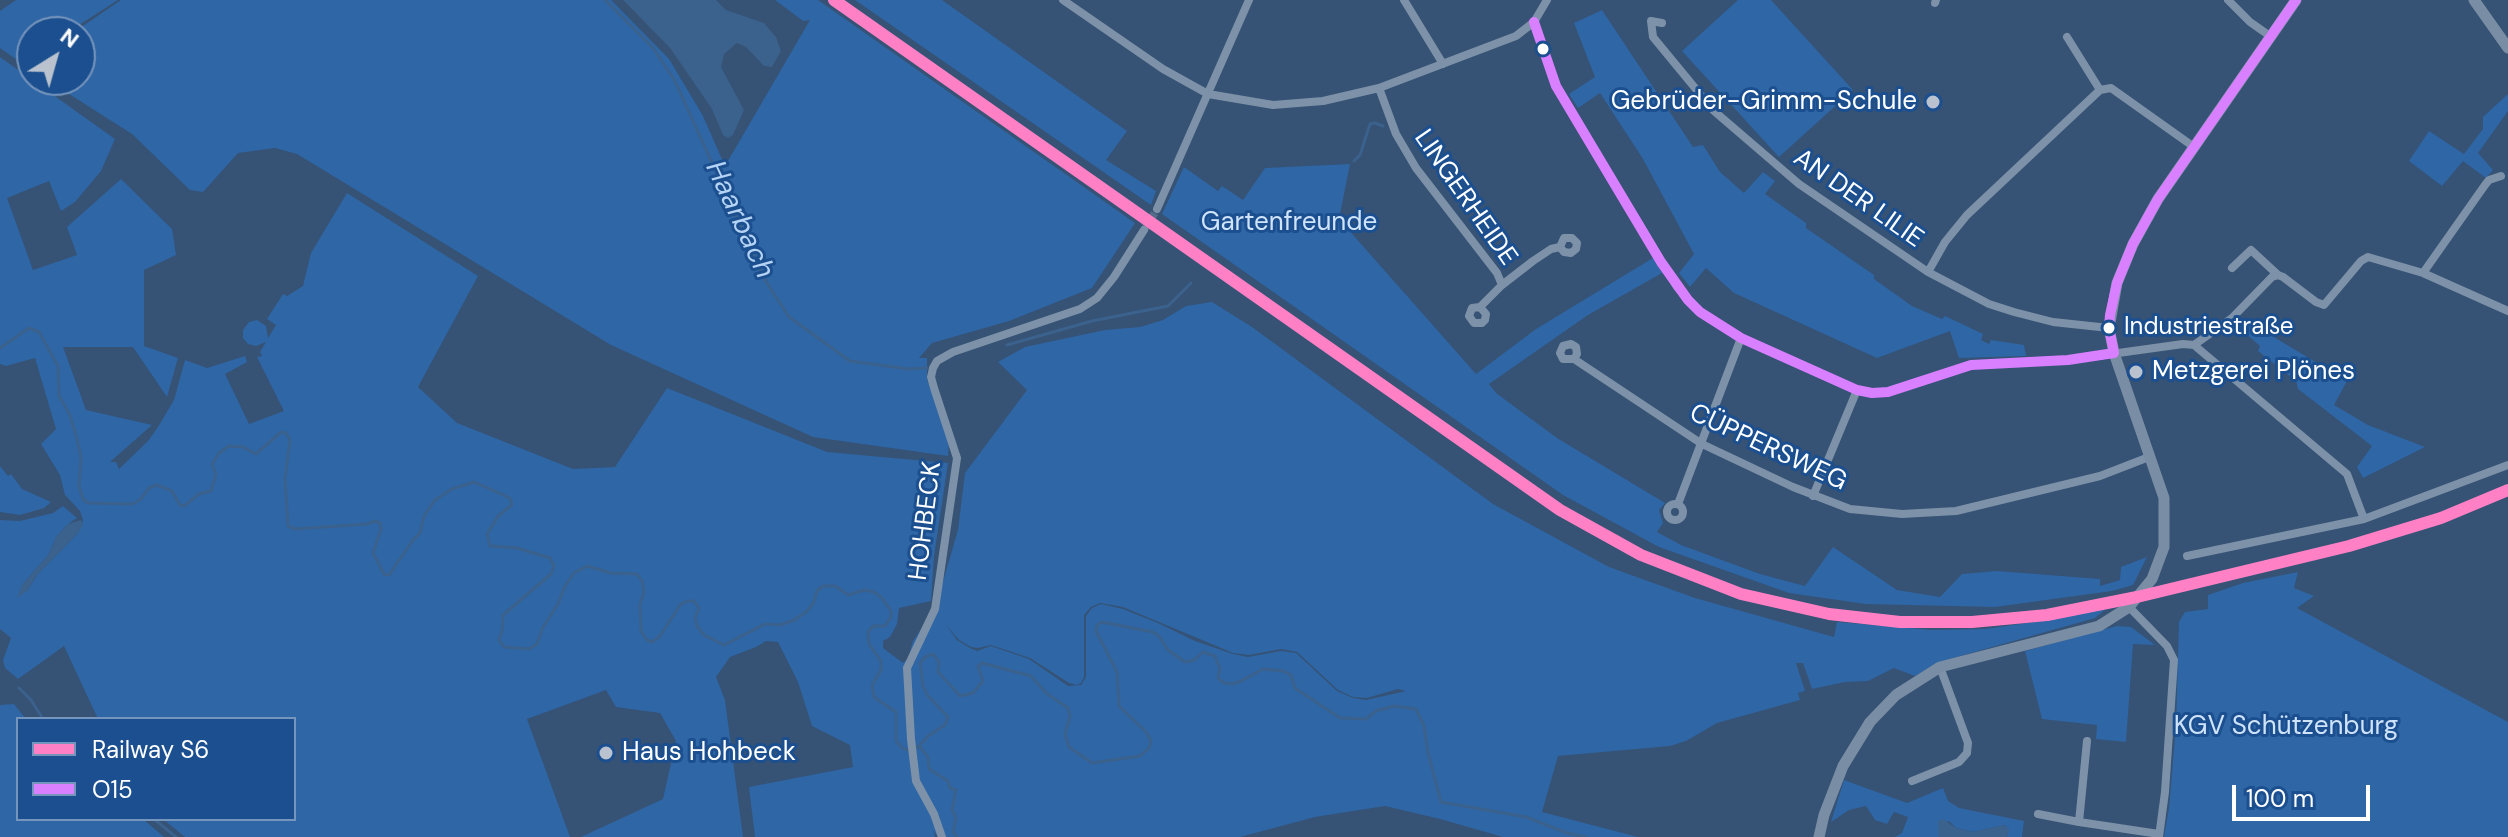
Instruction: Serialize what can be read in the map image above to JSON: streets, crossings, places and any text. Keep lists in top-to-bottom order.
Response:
{
  "streets": {
    "street": [
      "LINGERHEIDE",
      "AN DER LILIE",
      "CÜPPERSWEG",
      "HOHBECK"
    ]
  },
  "water": ["Haarbach"],
  "parks": ["Gartenfreunde", "KGV Schützenburg"],
  "places": [
    "Gebrüder-Grimm-Schule",
    "Industriestraße",
    "Metzgerei Plönes",
    "Haus Hohbeck"
  ],
  "lines": ["rail line S6", "transit line O15"],
  "legend": ["Railway S6", "O15"],
  "scale_bar": "100 m",
  "north": "top right"
}
